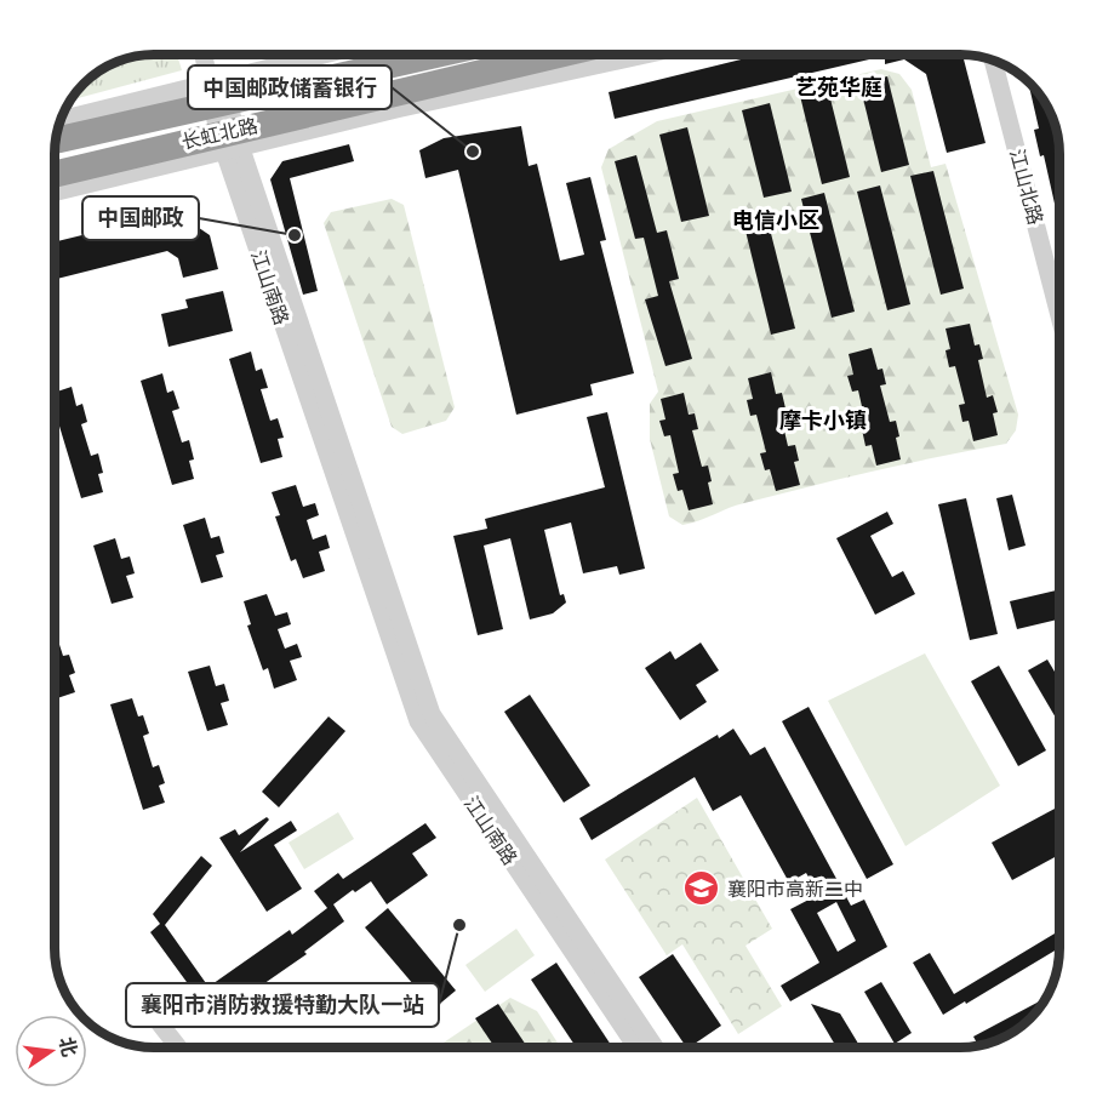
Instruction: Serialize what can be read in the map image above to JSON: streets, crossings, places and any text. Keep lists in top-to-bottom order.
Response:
{
  "streets": {
    "highway": ["长虹北路"],
    "street": ["江山北路", "江山南路"]
  },
  "crossings": [
    ["长虹北路", "江山南路"]
  ],
  "districts": ["艺苑华庭", "电信小区", "摩卡小镇"],
  "places": {
    "other": ["中国邮政储蓄银行", "中国邮政", "襄阳市消防救援特勤大队一站"],
    "school or university": ["襄阳市高新二中"]
  },
  "north": "right"
}
